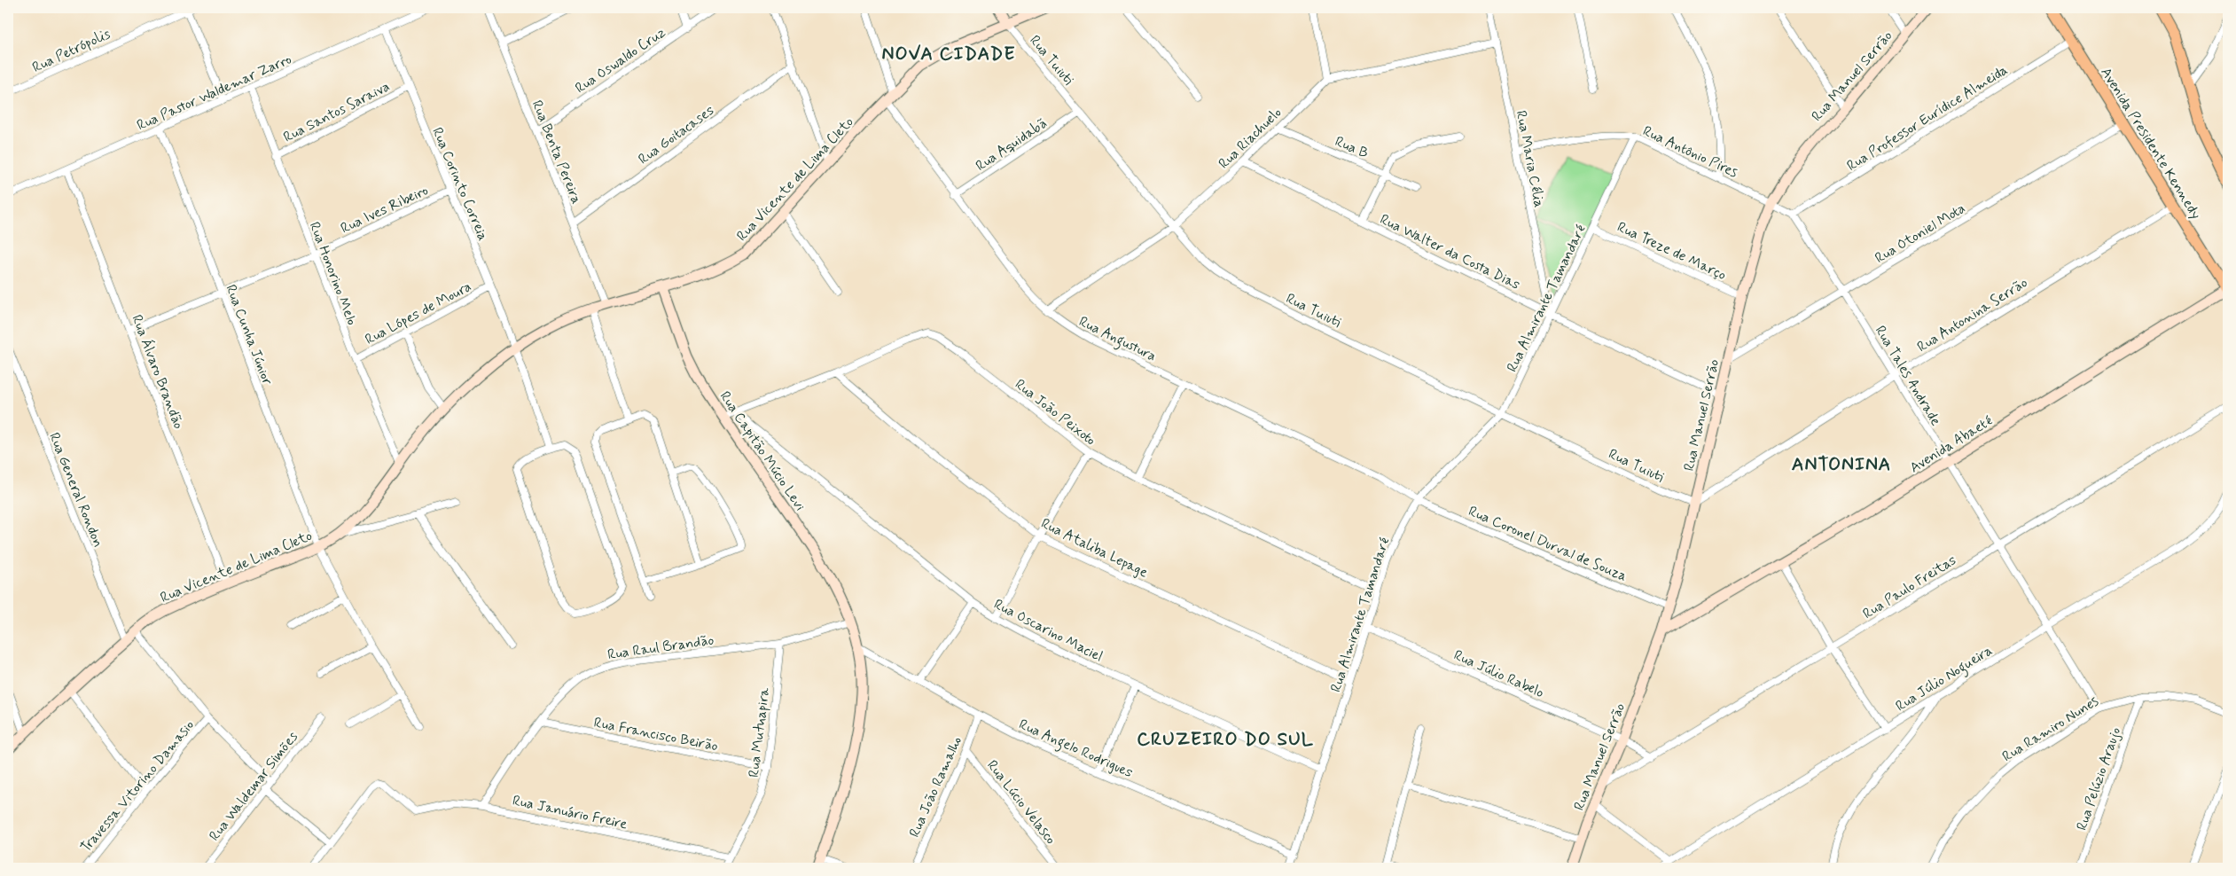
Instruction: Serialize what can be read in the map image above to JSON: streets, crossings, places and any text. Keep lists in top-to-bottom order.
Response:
{
  "streets": {
    "main road": ["Avenida Presidente Kennedy"],
    "street": [
      "Rua Petrópolis",
      "Rua Oswaldo Cruz",
      "Rua Tuiuti",
      "Rua Manuel Serrão",
      "Rua Pastor Waldemar Zarro",
      "Rua Santos Saraiva",
      "Rua Professor Eurídice Almeida",
      "Rua Goitacases",
      "Rua Riachuelo",
      "Rua Aquidabã",
      "Rua B",
      "Rua Antônio Pires",
      "Rua Benta Pereira",
      "Rua Maria Célia",
      "Rua Vicente de Lima Cleto",
      "Rua Corinto Correia",
      "Rua Ives Ribeiro",
      "Rua Otoniel Mota",
      "Rua Treze de Março",
      "Rua Walter da Costa Dias",
      "Rua Honorino Melo",
      "Rua Almirante Tamandaré",
      "Rua Lópes de Moura",
      "Rua Antonina Serrão",
      "Rua Cunha Júnior",
      "Rua Angustura",
      "Rua Álvaro Brandão",
      "Rua Tales Andrade",
      "Rua João Peixoto",
      "Avenida Abaeté",
      "Rua Capitão Múcio Levi",
      "Rua General Rondon",
      "Rua Coronel Durval de Souza",
      "Rua Ataliba Lepage",
      "Rua Paulo Freitas",
      "Rua Oscarino Maciel",
      "Rua Raul Brandão",
      "Rua Júlio Rabelo",
      "Rua Júlio Nogueira",
      "Rua Ramiro Nunes",
      "Rua Mutuapira",
      "Rua Francisco Beirão",
      "Rua Angelo Rodrigues",
      "Rua Pelúzio Araujo",
      "Travessa Vitorino Damasio",
      "Rua Waldemar Simões",
      "Rua João Ramalho",
      "Rua Lúcio Velasco",
      "Rua Januário Freire"
    ]
  },
  "crossings": [
    ["Rua Oswaldo Cruz", "Rua Benta Pereira"],
    ["Rua Tuiuti", "Rua Manuel Serrão"],
    ["Rua Tuiuti", "Rua Riachuelo"],
    ["Rua Tuiuti", "Rua Aquidabã"],
    ["Rua Tuiuti", "Rua Vicente de Lima Cleto"],
    ["Rua Tuiuti", "Rua Almirante Tamandaré"],
    ["Rua Tuiuti", "Rua Antonina Serrão"],
    ["Rua Manuel Serrão", "Rua Antônio Pires"],
    ["Rua Manuel Serrão", "Rua Otoniel Mota"],
    ["Rua Manuel Serrão", "Rua Treze de Março"],
    ["Rua Manuel Serrão", "Rua Walter da Costa Dias"],
    ["Rua Manuel Serrão", "Rua Antonina Serrão"],
    ["Rua Manuel Serrão", "Rua Tales Andrade"],
    ["Rua Manuel Serrão", "Avenida Abaeté"],
    ["Rua Manuel Serrão", "Rua Coronel Durval de Souza"],
    ["Rua Manuel Serrão", "Rua Paulo Freitas"],
    ["Rua Manuel Serrão", "Rua Júlio Rabelo"],
    ["Rua Pastor Waldemar Zarro", "Rua Corinto Correia"],
    ["Rua Pastor Waldemar Zarro", "Rua Honorino Melo"],
    ["Rua Pastor Waldemar Zarro", "Rua Cunha Júnior"],
    ["Rua Pastor Waldemar Zarro", "Rua Álvaro Brandão"],
    ["Rua Santos Saraiva", "Rua Corinto Correia"],
    ["Rua Santos Saraiva", "Rua Honorino Melo"],
    ["Rua Professor Eurídice Almeida", "Avenida Presidente Kennedy"],
    ["Rua Professor Eurídice Almeida", "Rua Tales Andrade"],
    ["Rua Goitacases", "Rua Benta Pereira"],
    ["Rua Riachuelo", "Rua B"],
    ["Rua Riachuelo", "Rua Maria Célia"],
    ["Rua Riachuelo", "Rua Walter da Costa Dias"],
    ["Rua Riachuelo", "Rua Angustura"],
    ["Avenida Presidente Kennedy", "Rua Otoniel Mota"],
    ["Avenida Presidente Kennedy", "Rua Antonina Serrão"],
    ["Avenida Presidente Kennedy", "Avenida Abaeté"],
    ["Rua Aquidabã", "Rua Angustura"],
    ["Rua Antônio Pires", "Rua Maria Célia"],
    ["Rua Antônio Pires", "Rua Almirante Tamandaré"],
    ["Rua Antônio Pires", "Rua Tales Andrade"],
    ["Rua Benta Pereira", "Rua Vicente de Lima Cleto"],
    ["Rua Maria Célia", "Rua Walter da Costa Dias"],
    ["Rua Maria Célia", "Rua Almirante Tamandaré"],
    ["Rua Vicente de Lima Cleto", "Rua Corinto Correia"],
    ["Rua Vicente de Lima Cleto", "Rua Honorino Melo"],
    ["Rua Vicente de Lima Cleto", "Rua Cunha Júnior"],
    ["Rua Vicente de Lima Cleto", "Rua Angustura"],
    ["Rua Vicente de Lima Cleto", "Rua Álvaro Brandão"],
    ["Rua Vicente de Lima Cleto", "Rua Capitão Múcio Levi"],
    ["Rua Vicente de Lima Cleto", "Rua General Rondon"],
    ["Rua Corinto Correia", "Rua Ives Ribeiro"],
    ["Rua Corinto Correia", "Rua Lópes de Moura"],
    ["Rua Ives Ribeiro", "Rua Honorino Melo"],
    ["Rua Ives Ribeiro", "Rua Cunha Júnior"],
    ["Rua Ives Ribeiro", "Rua Álvaro Brandão"],
    ["Rua Otoniel Mota", "Rua Tales Andrade"],
    ["Rua Treze de Março", "Rua Almirante Tamandaré"],
    ["Rua Walter da Costa Dias", "Rua Almirante Tamandaré"],
    ["Rua Honorino Melo", "Rua Lópes de Moura"],
    ["Rua Almirante Tamandaré", "Rua Angustura"],
    ["Rua Almirante Tamandaré", "Rua João Peixoto"],
    ["Rua Almirante Tamandaré", "Rua Coronel Durval de Souza"],
    ["Rua Almirante Tamandaré", "Rua Ataliba Lepage"],
    ["Rua Almirante Tamandaré", "Rua Oscarino Maciel"],
    ["Rua Almirante Tamandaré", "Rua Júlio Rabelo"],
    ["Rua Almirante Tamandaré", "Rua Angelo Rodrigues"],
    ["Rua Antonina Serrão", "Rua Tales Andrade"],
    ["Rua Angustura", "Rua Coronel Durval de Souza"],
    ["Rua Tales Andrade", "Avenida Abaeté"],
    ["Rua Tales Andrade", "Rua Paulo Freitas"],
    ["Rua Tales Andrade", "Rua Júlio Nogueira"],
    ["Rua Tales Andrade", "Rua Ramiro Nunes"],
    ["Rua João Peixoto", "Rua Capitão Múcio Levi"],
    ["Rua João Peixoto", "Rua Ataliba Lepage"],
    ["Rua João Peixoto", "Rua Oscarino Maciel"],
    ["Rua Capitão Múcio Levi", "Rua Raul Brandão"],
    ["Rua Capitão Múcio Levi", "Rua Angelo Rodrigues"],
    ["Rua Paulo Freitas", "Rua Júlio Rabelo"],
    ["Rua Raul Brandão", "Rua Mutuapira"],
    ["Rua Raul Brandão", "Rua Francisco Beirão"],
    ["Rua Raul Brandão", "Rua Januário Freire"],
    ["Rua Ramiro Nunes", "Rua Pelúzio Araujo"],
    ["Rua Mutuapira", "Rua Francisco Beirão"],
    ["Rua Mutuapira", "Rua Januário Freire"],
    ["Rua Angelo Rodrigues", "Rua João Ramalho"],
    ["Rua João Ramalho", "Rua Lúcio Velasco"]
  ],
  "districts": ["NOVA CIDADE", "ANTONINA", "CRUZEIRO DO SUL"]
}
